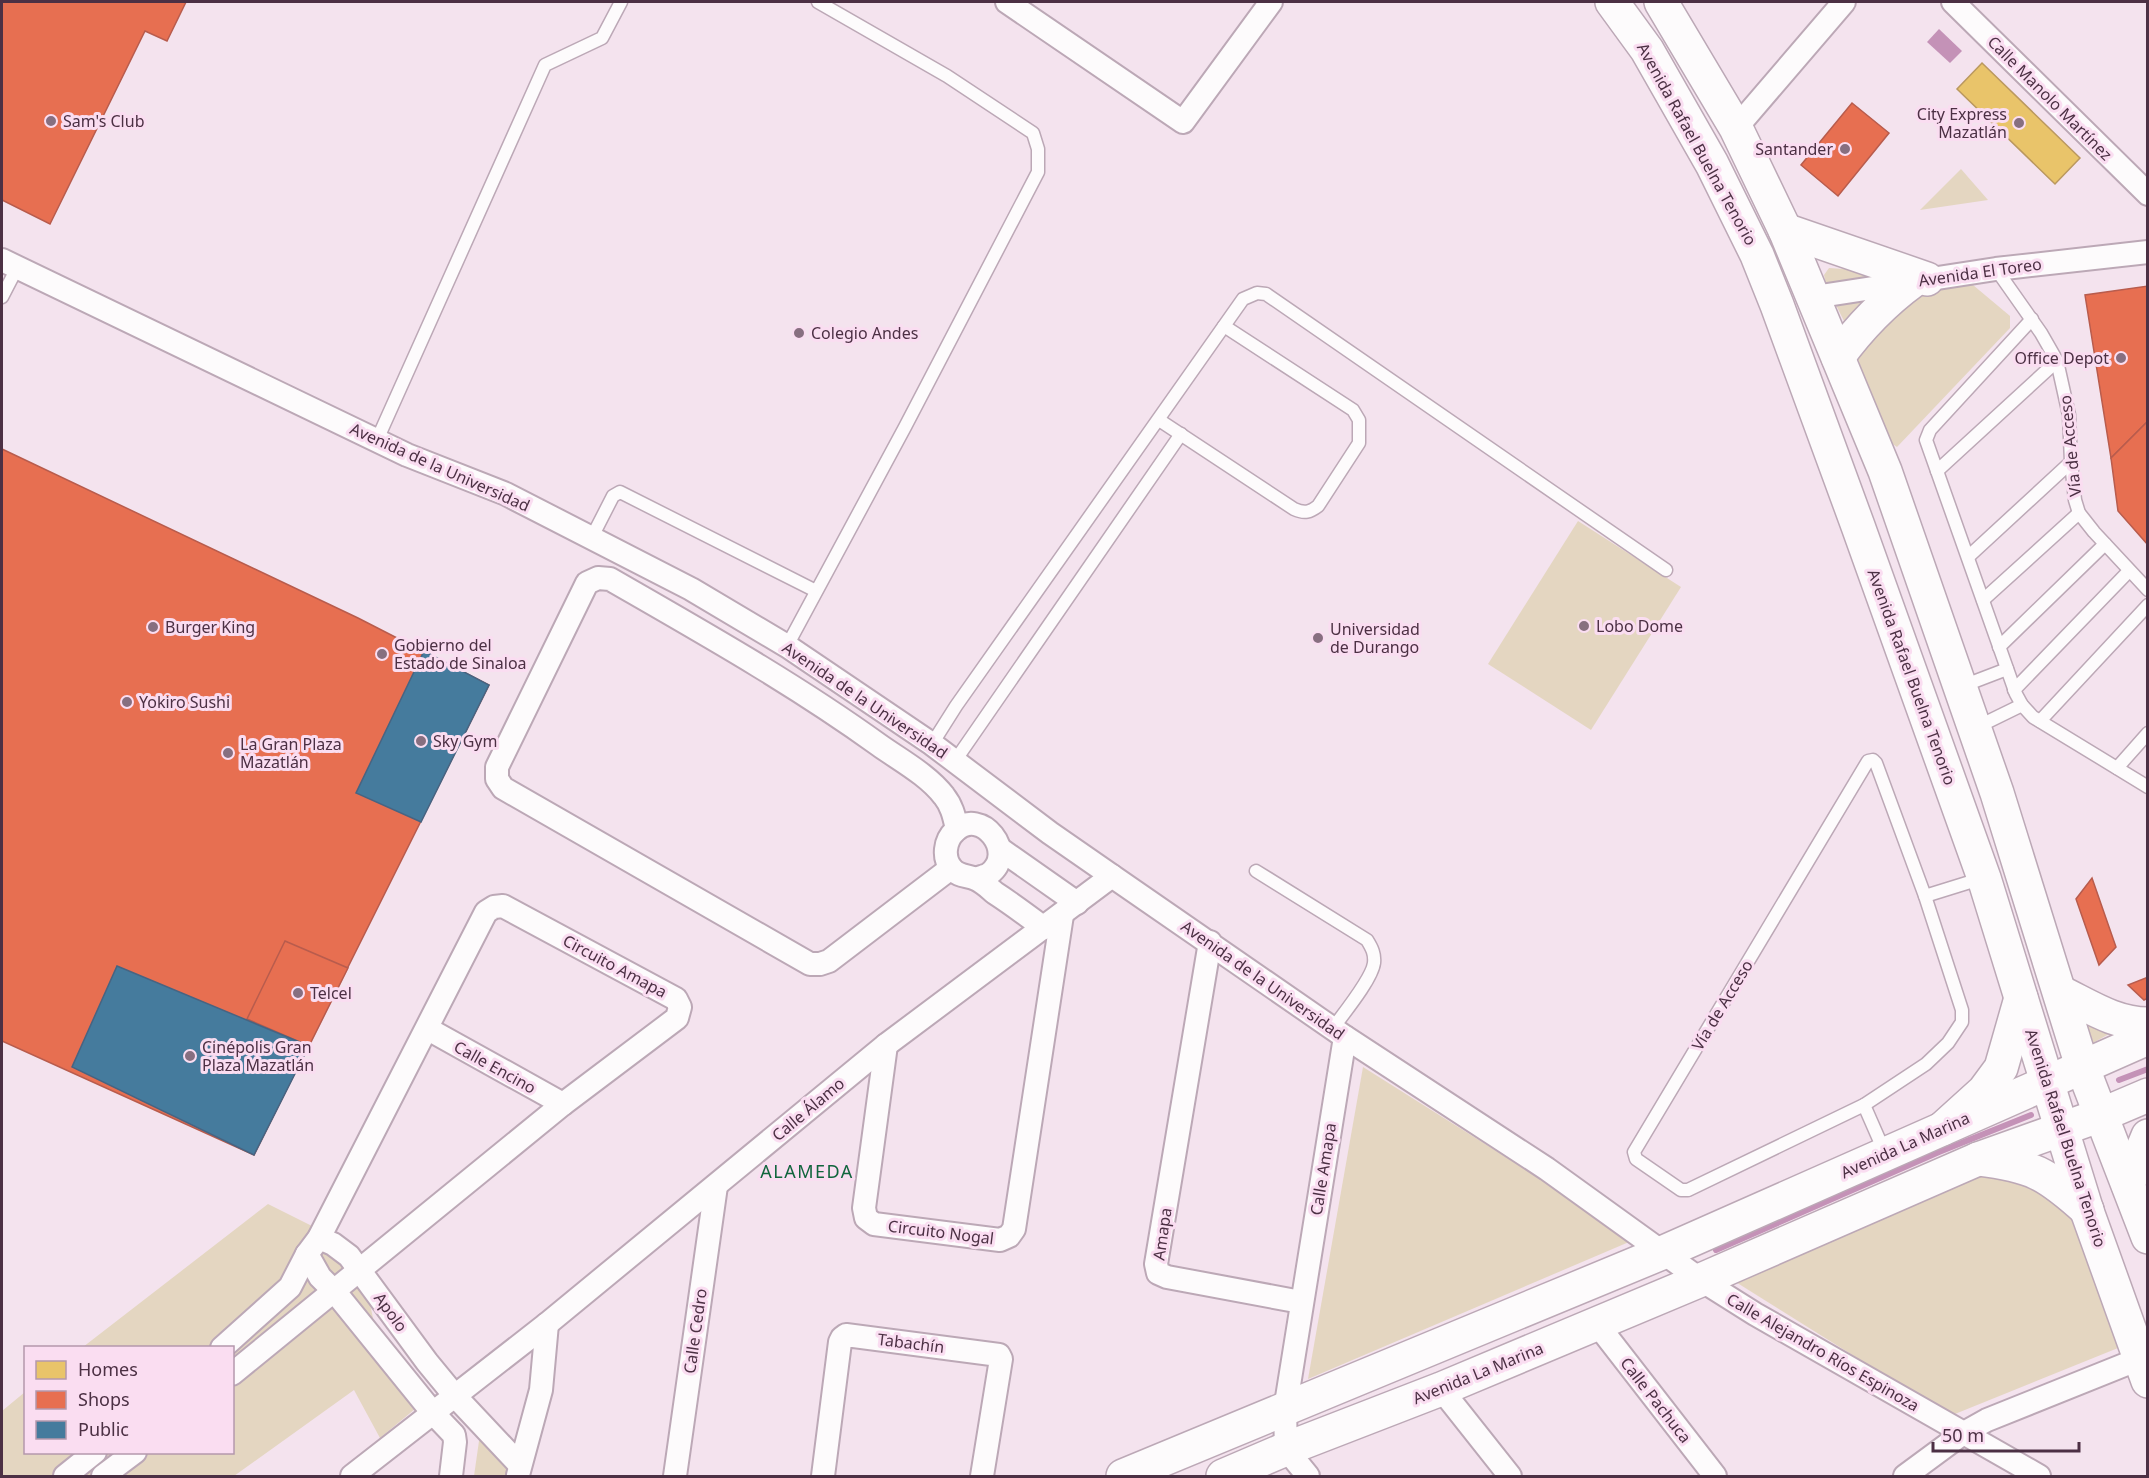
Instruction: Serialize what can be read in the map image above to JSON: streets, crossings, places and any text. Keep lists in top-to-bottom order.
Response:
{
  "streets": {
    "main road": ["Avenida Rafael Buelna Tenorio", "Avenida La Marina"],
    "street": [
      "Calle Manolo Martínez",
      "Avenida El Toreo",
      "Avenida de la Universidad",
      "Circuito Amapa",
      "Calle Encino",
      "Calle Álamo",
      "Calle Amapa",
      "Circuito Nogal",
      "Amapa",
      "Apolo",
      "Calle Cedro",
      "Tabachín",
      "Calle Alejandro Ríos Espinoza",
      "Calle Pachuca"
    ],
    "lane": ["Vía de Acceso"]
  },
  "crossings": [
    ["Avenida Rafael Buelna Tenorio", "Avenida La Marina"],
    ["Avenida El Toreo", "Vía de Acceso"],
    ["Avenida de la Universidad", "Calle Álamo"],
    ["Avenida de la Universidad", "Avenida La Marina"],
    ["Avenida de la Universidad", "Calle Amapa"],
    ["Avenida de la Universidad", "Amapa"],
    ["Circuito Amapa", "Calle Encino"],
    ["Circuito Amapa", "Apolo"],
    ["Calle Álamo", "Circuito Nogal"],
    ["Calle Álamo", "Apolo"],
    ["Calle Álamo", "Calle Cedro"],
    ["Avenida La Marina", "Calle Alejandro Ríos Espinoza"],
    ["Avenida La Marina", "Calle Pachuca"],
    ["Calle Amapa", "Amapa"]
  ],
  "districts": ["ALAMEDA"],
  "places": [
    "Sam's Club",
    "City Express Mazatlán",
    "Santander",
    "Colegio Andes",
    "Office Depot",
    "Lobo Dome",
    "Burger King",
    "Universidad de Durango",
    "Gobierno del Estado de Sinaloa",
    "Yokiro Sushi",
    "Sky Gym",
    "La Gran Plaza Mazatlán",
    "Telcel",
    "Cinépolis Gran Plaza Mazatlán"
  ],
  "legend": ["Homes", "Shops", "Public"],
  "scale_bar": "50 m"
}
